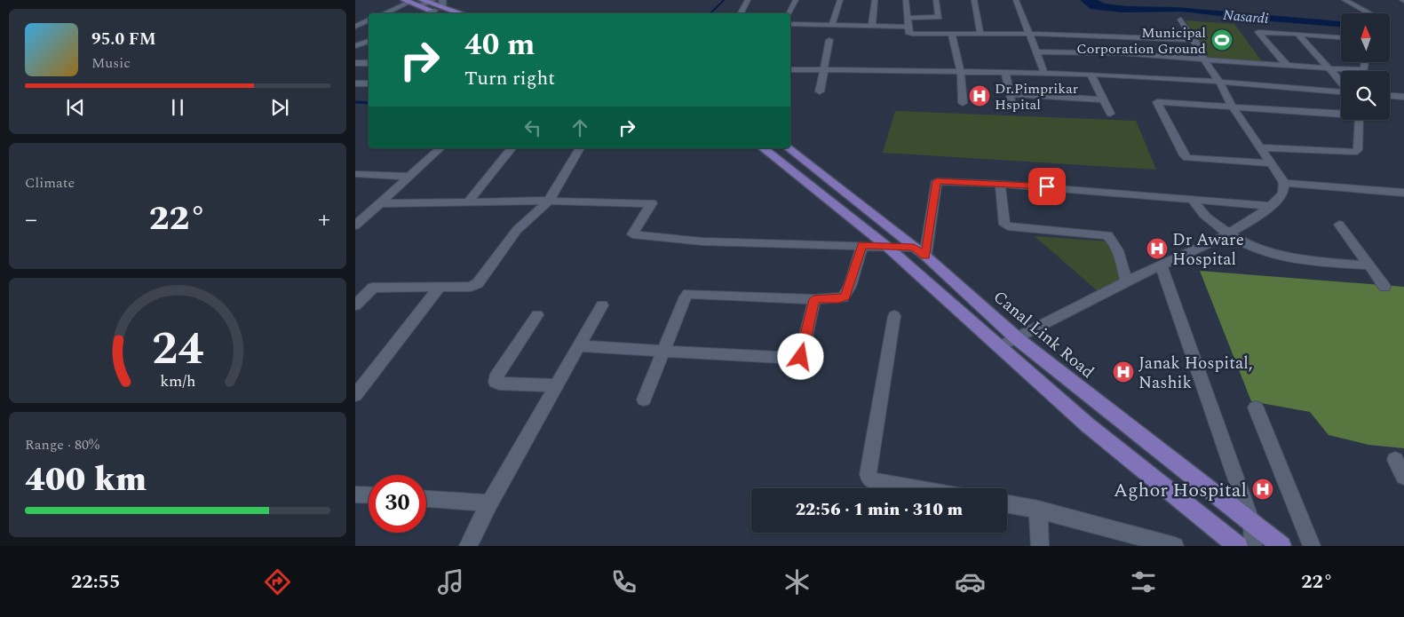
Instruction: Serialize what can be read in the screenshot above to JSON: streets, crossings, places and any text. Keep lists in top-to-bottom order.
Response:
{
  "streets": {
    "main road": ["Canal Link Road"]
  },
  "water": ["Nasardi"],
  "places": {
    "sports": ["Municipal Corporation Ground"],
    "hospital": [
      "Dr.Pimprikar Hspital",
      "Dr Aware Hospital",
      "Janak Hospital, Nashik",
      "Aghor Hospital"
    ]
  },
  "north": "top",
  "page": {
    "turn": ["40 m", "Turn right"],
    "song": ["95.0 FM", "Music"],
    "tile": [
      "Climate",
      ["Range · 80%", "400 km"]
    ],
    "heat": ["−", "22°", "+"],
    "limit": "30",
    "trip": "22:56 · 1 min · 310 m",
    "tabs": ["22:55", "22°"],
    "gauge": ["24", "km/h"]
  }
}
